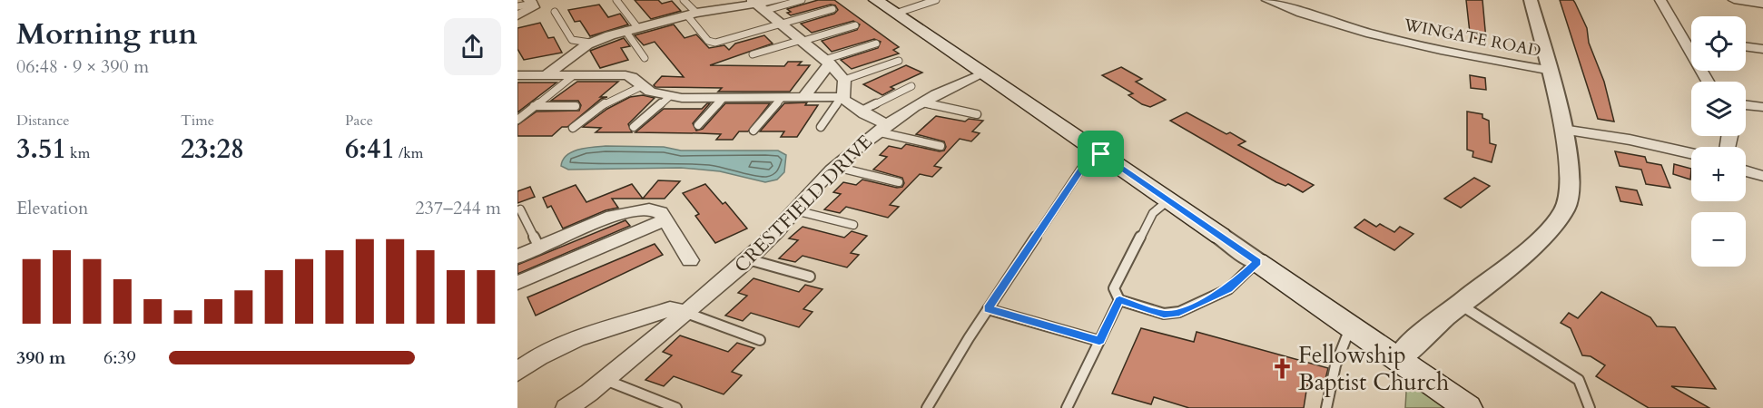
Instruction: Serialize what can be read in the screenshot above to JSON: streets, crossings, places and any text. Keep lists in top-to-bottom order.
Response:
{
  "streets": {
    "street": ["WINGATE ROAD", "CRESTFIELD DRIVE"]
  },
  "places": {
    "church": ["Fellowship Baptist Church"]
  },
  "page": {
    "heading": ["Morning run", "06:48 · 9 × 390 m"],
    "map_buttons": ["+", "−"],
    "stats": [
      ["Distance", "3.51 km"],
      ["Time", "23:28"],
      ["Pace", "6:41 /km"]
    ],
    "chart": ["Elevation", "237–244 m"],
    "list": [
      {
        "name": "390 m",
        "note": "6:39"
      }
    ]
  }
}
